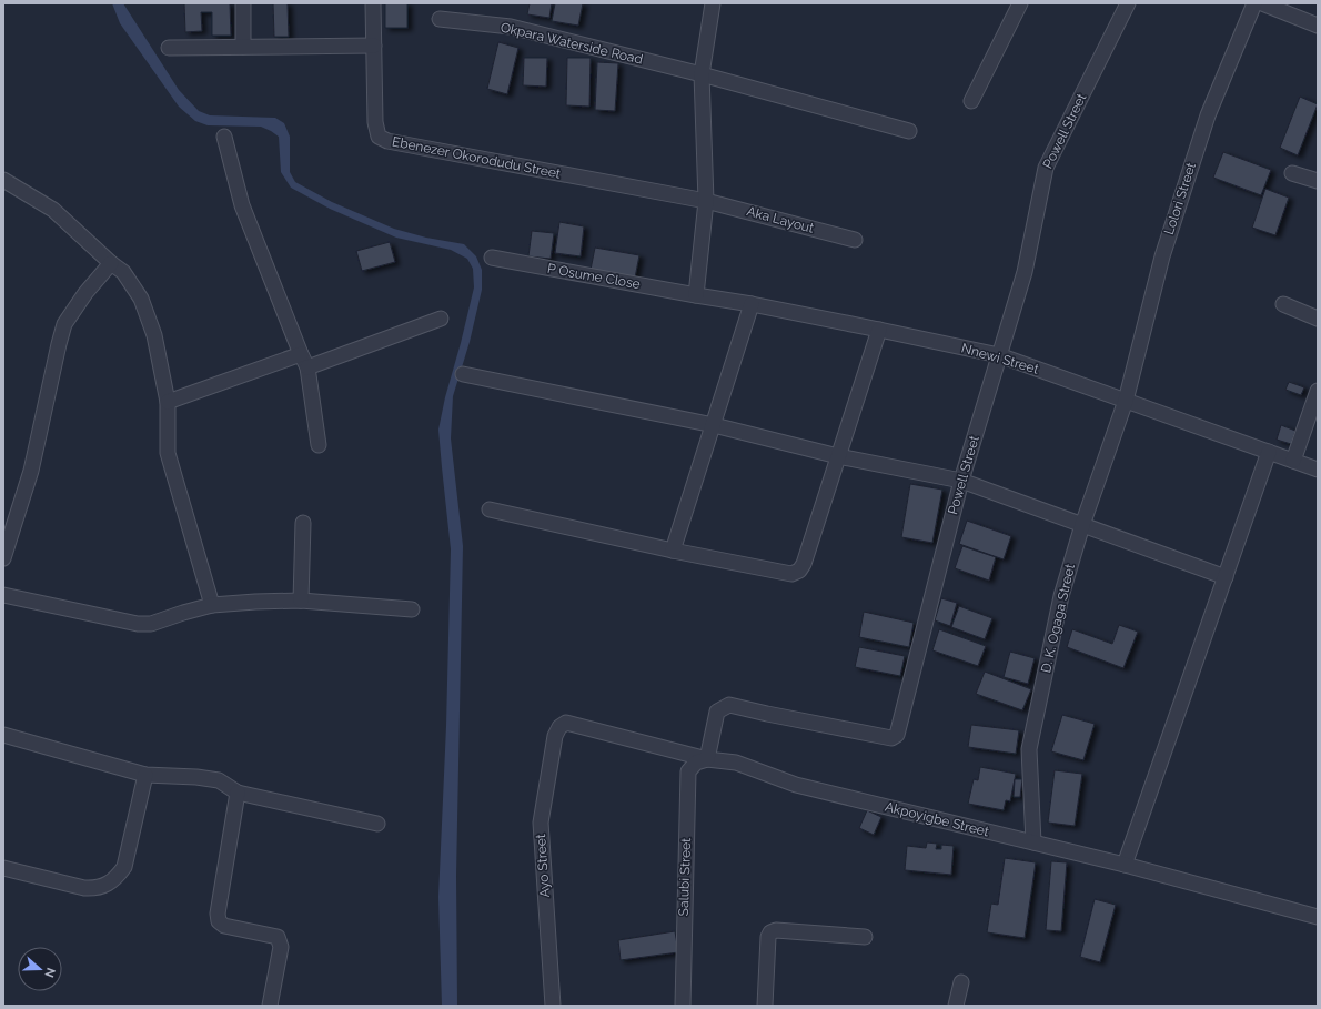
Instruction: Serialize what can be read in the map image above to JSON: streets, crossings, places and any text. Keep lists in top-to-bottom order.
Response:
{
  "streets": {
    "street": [
      "Okpara Waterside Road",
      "Powell Street",
      "Ebenezer Okorodudu Street",
      "Lolori Street",
      "Aka Layout",
      "P Osume Close",
      "Nnewi Street",
      "D. K. Ogaga Street",
      "Akpoyigbe Street",
      "Ayo Street",
      "Salubi Street"
    ]
  },
  "crossings": [
    ["Powell Street", "Nnewi Street"],
    ["Powell Street", "Akpoyigbe Street"],
    ["Powell Street", "Salubi Street"],
    ["Ebenezer Okorodudu Street", "Aka Layout"],
    ["Lolori Street", "Nnewi Street"],
    ["Lolori Street", "D. K. Ogaga Street"],
    ["P Osume Close", "Nnewi Street"],
    ["Nnewi Street", "D. K. Ogaga Street"],
    ["D. K. Ogaga Street", "Akpoyigbe Street"],
    ["Akpoyigbe Street", "Ayo Street"],
    ["Akpoyigbe Street", "Salubi Street"]
  ],
  "north": "right"
}
